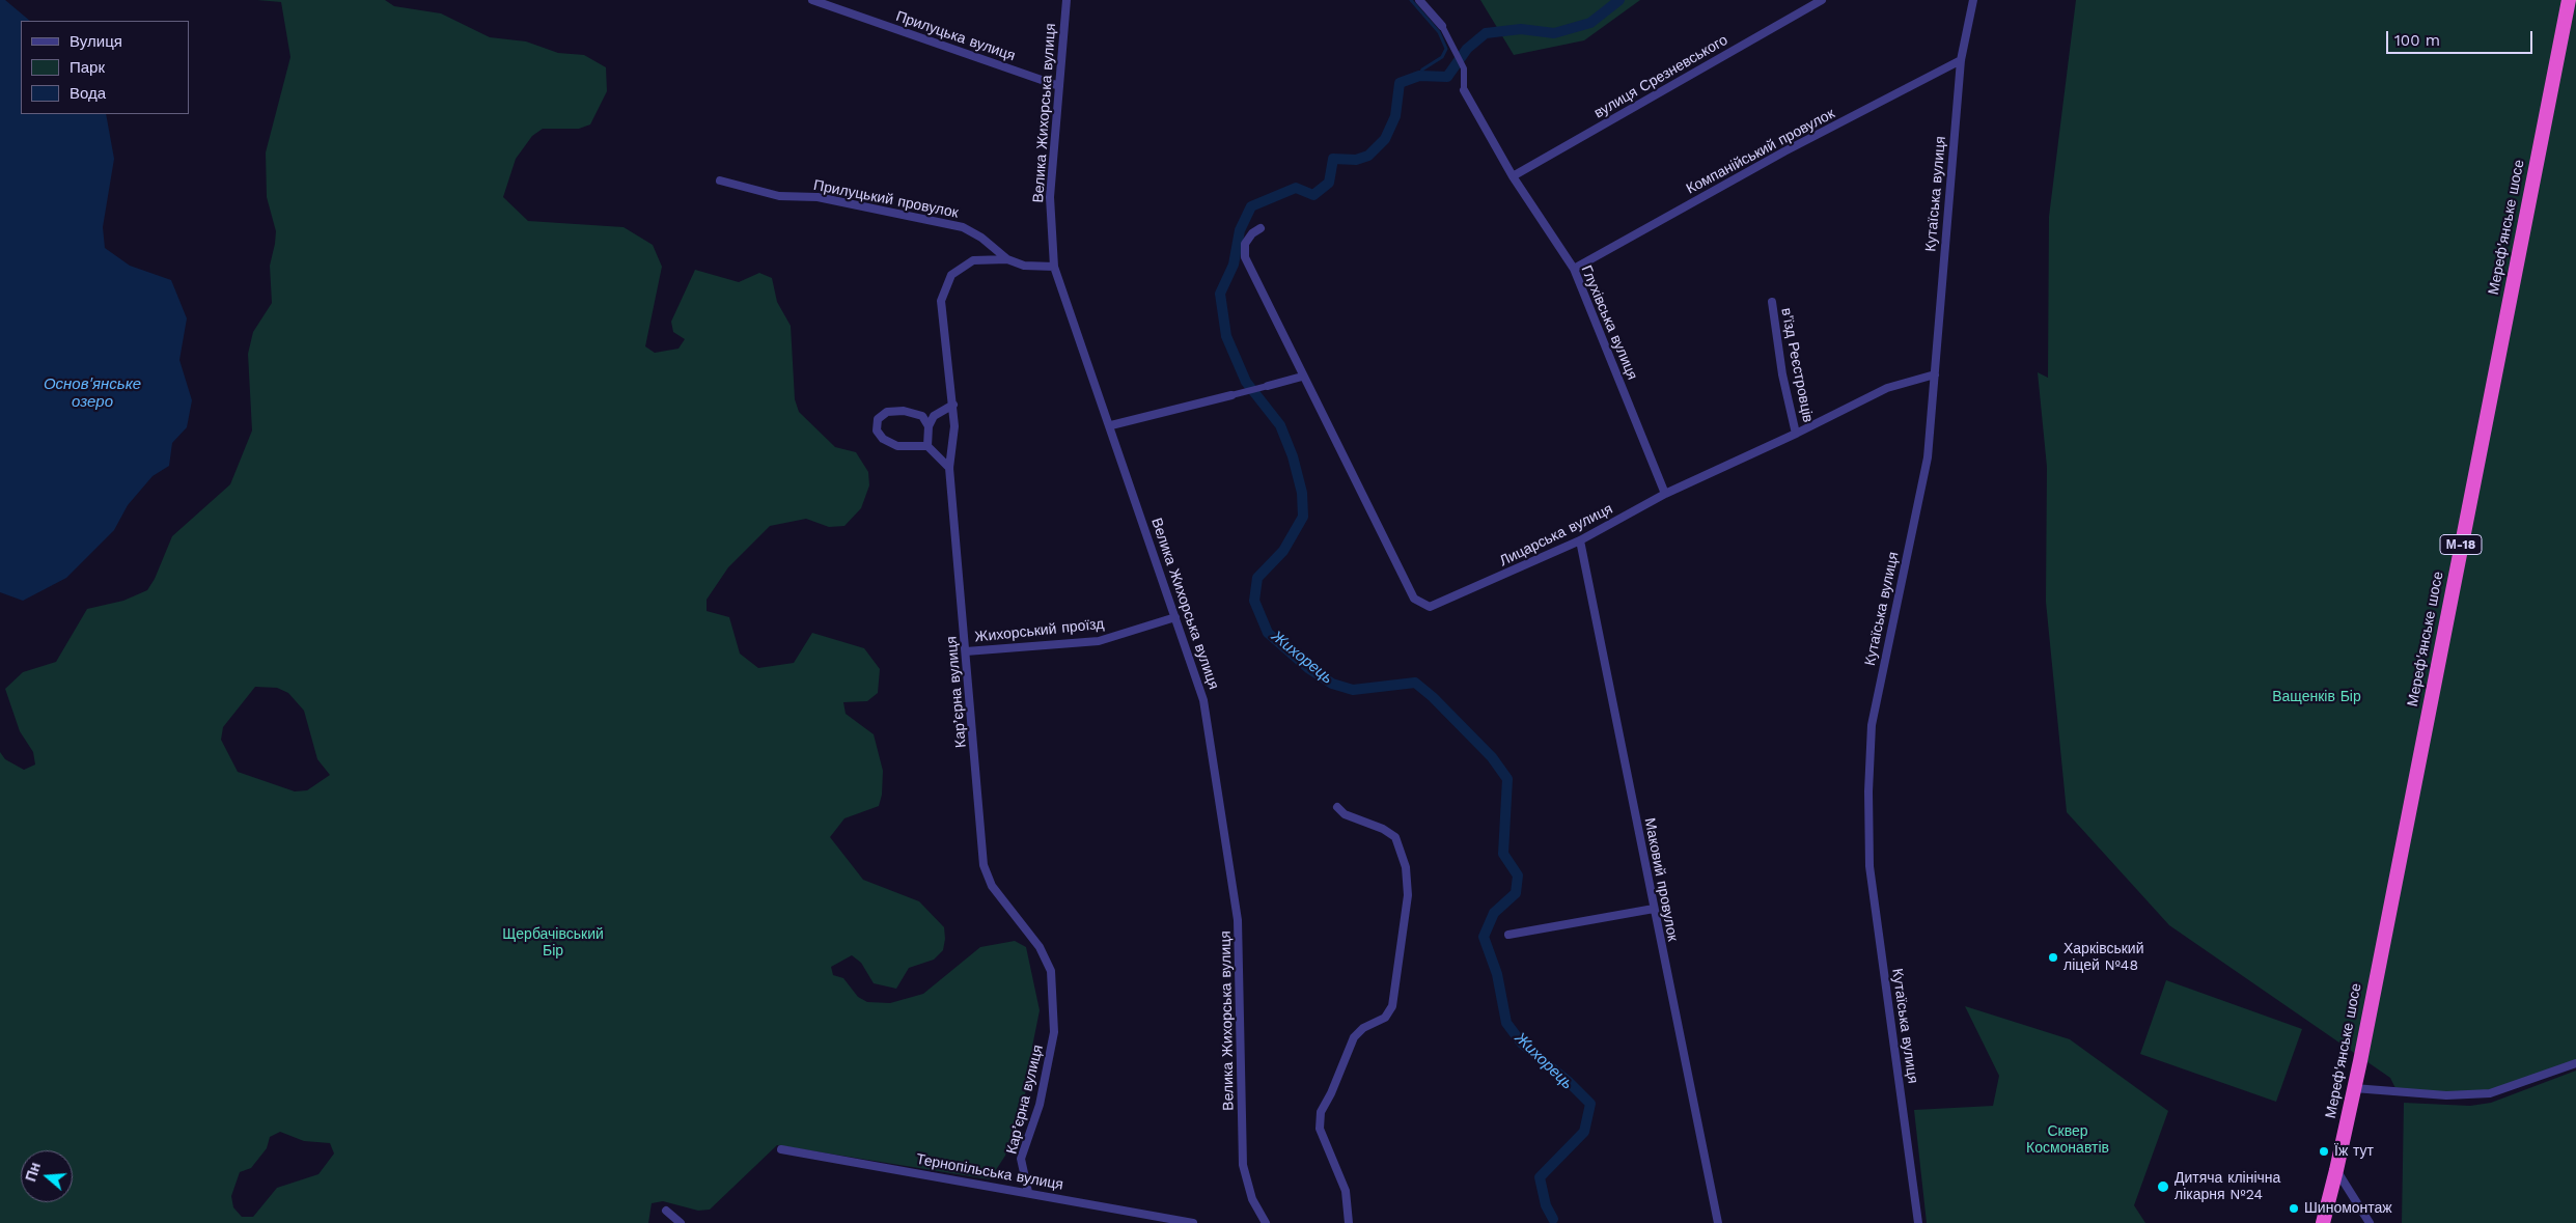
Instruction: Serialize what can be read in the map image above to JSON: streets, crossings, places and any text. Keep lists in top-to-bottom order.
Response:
{
  "streets": {
    "highway": ["Мереф'янське шосе", "М-18"],
    "street": [
      "Прилуцька вулиця",
      "вулиця Срезневського",
      "Велика Жихорська вулиця",
      "Компанійський провулок",
      "Кутаїська вулиця",
      "Прилуцький провулок",
      "Глухівська вулиця",
      "в'їзд Реєстровців",
      "Лицарська вулиця",
      "Жихорський проїзд",
      "Кар’єрна вулиця",
      "Маковий провулок",
      "Тернопільська вулиця"
    ]
  },
  "crossings": [
    ["Прилуцька вулиця", "Велика Жихорська вулиця"],
    ["вулиця Срезневського", "Глухівська вулиця"],
    ["Велика Жихорська вулиця", "Жихорський проїзд"],
    ["Велика Жихорська вулиця", "Кар’єрна вулиця"],
    ["Компанійський провулок", "Кутаїська вулиця"],
    ["Компанійський провулок", "Глухівська вулиця"],
    ["Кутаїська вулиця", "Лицарська вулиця"],
    ["Прилуцький провулок", "Кар’єрна вулиця"],
    ["Глухівська вулиця", "Лицарська вулиця"],
    ["в'їзд Реєстровців", "Лицарська вулиця"],
    ["Лицарська вулиця", "Маковий провулок"],
    ["Жихорський проїзд", "Кар’єрна вулиця"],
    ["Кар’єрна вулиця", "Тернопільська вулиця"]
  ],
  "water": ["Основ'янське озеро", "Жихорець"],
  "parks": ["Ващенків Бір", "Щербачівський Бір", "Сквер Космонавтів"],
  "places": [
    "Харківський ліцей №48",
    "Їж тут",
    "Дитяча клінічна лікарня №24",
    "Шиномонтаж"
  ],
  "legend": ["Вулиця", "Парк", "Вода"],
  "scale_bar": "100 m",
  "north": "left"
}
